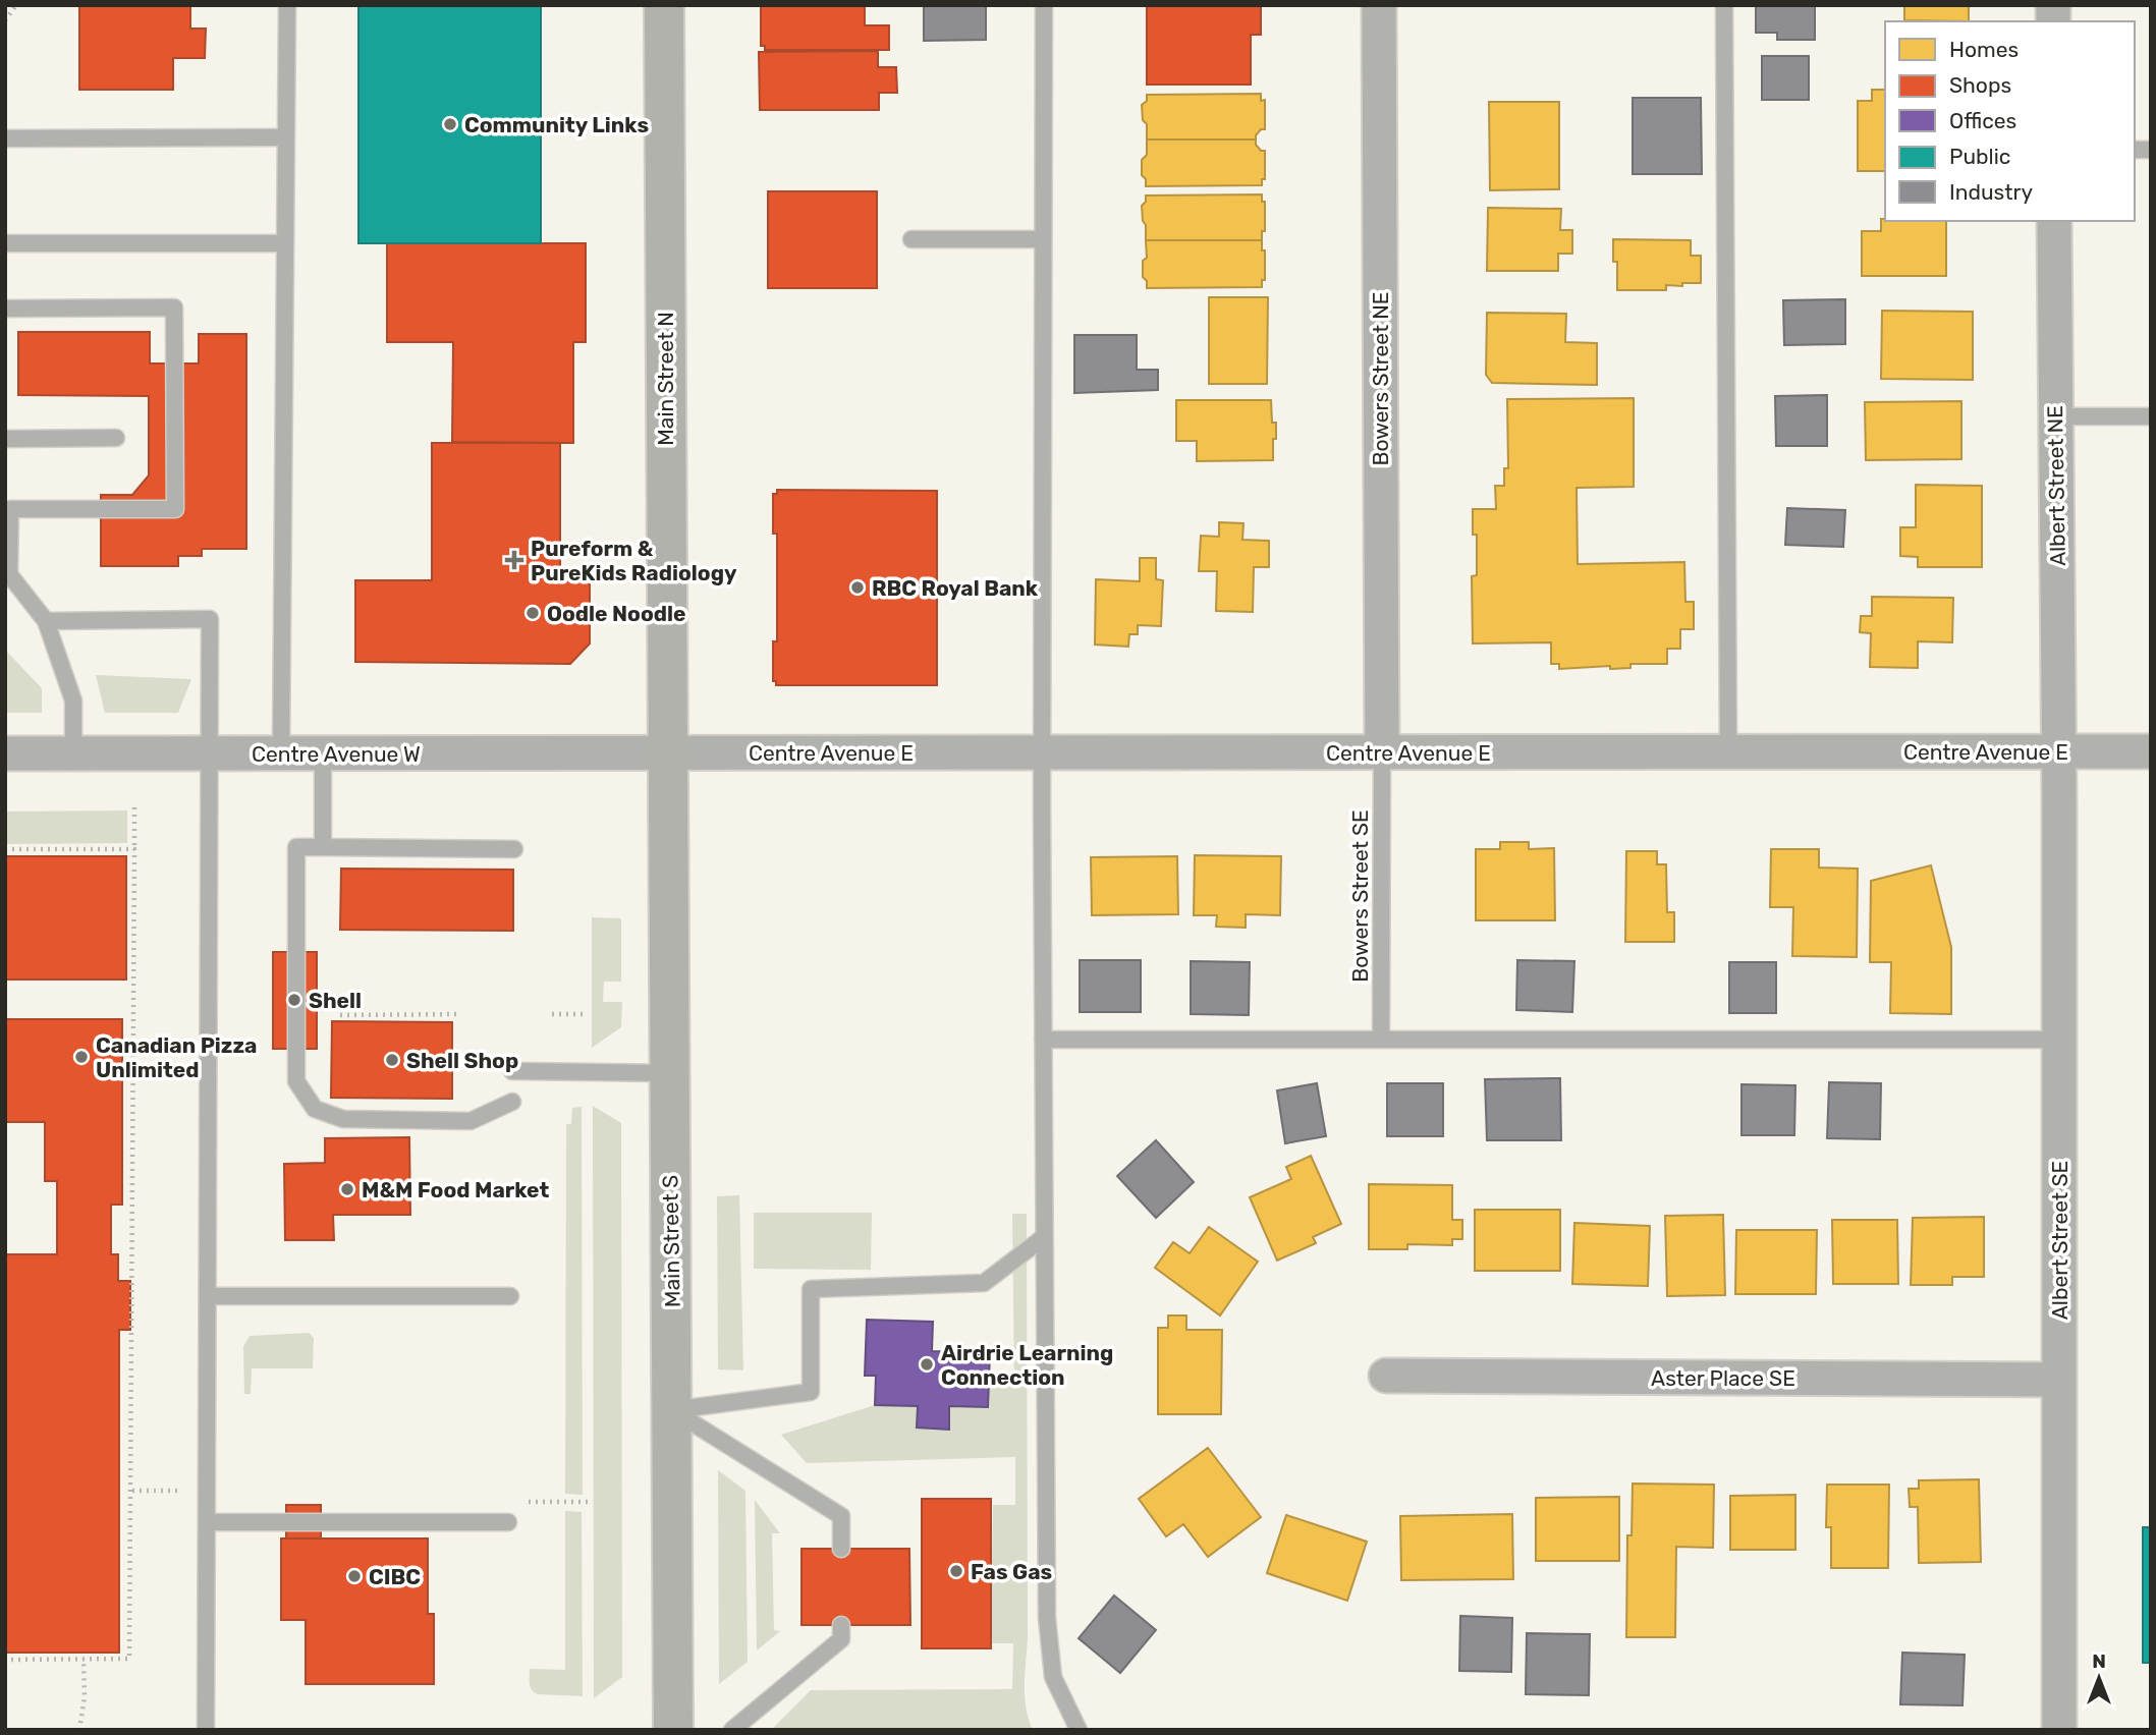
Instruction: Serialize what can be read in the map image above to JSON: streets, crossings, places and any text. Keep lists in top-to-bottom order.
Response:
{
  "streets": {
    "main road": ["Main Street N", "Main Street S"],
    "street": [
      "Bowers Street NE",
      "Albert Street NE",
      "Centre Avenue E",
      "Centre Avenue W",
      "Albert Street SE",
      "Aster Place SE"
    ],
    "lane": ["Bowers Street SE"]
  },
  "crossings": [
    ["Main Street N", "Centre Avenue E"],
    ["Main Street N", "Centre Avenue W"],
    ["Main Street N", "Main Street S"],
    ["Bowers Street NE", "Centre Avenue E"],
    ["Bowers Street NE", "Bowers Street SE"],
    ["Albert Street NE", "Centre Avenue E"],
    ["Albert Street NE", "Albert Street SE"],
    ["Centre Avenue E", "Centre Avenue W"],
    ["Centre Avenue E", "Bowers Street SE"],
    ["Centre Avenue E", "Albert Street SE"],
    ["Centre Avenue E", "Main Street S"],
    ["Centre Avenue W", "Main Street S"],
    ["Albert Street SE", "Aster Place SE"]
  ],
  "places": {
    "other": [
      "Community Links",
      "RBC Royal Bank",
      "Oodle Noodle",
      "Shell",
      "Canadian Pizza Unlimited",
      "Shell Shop",
      "M&M Food Market",
      "Airdrie Learning Connection",
      "Fas Gas",
      "CIBC"
    ],
    "health": ["Pureform & PureKids Radiology"]
  },
  "legend": [
    "Homes",
    "Shops",
    "Offices",
    "Public",
    "Industry"
  ],
  "north": "top"
}
